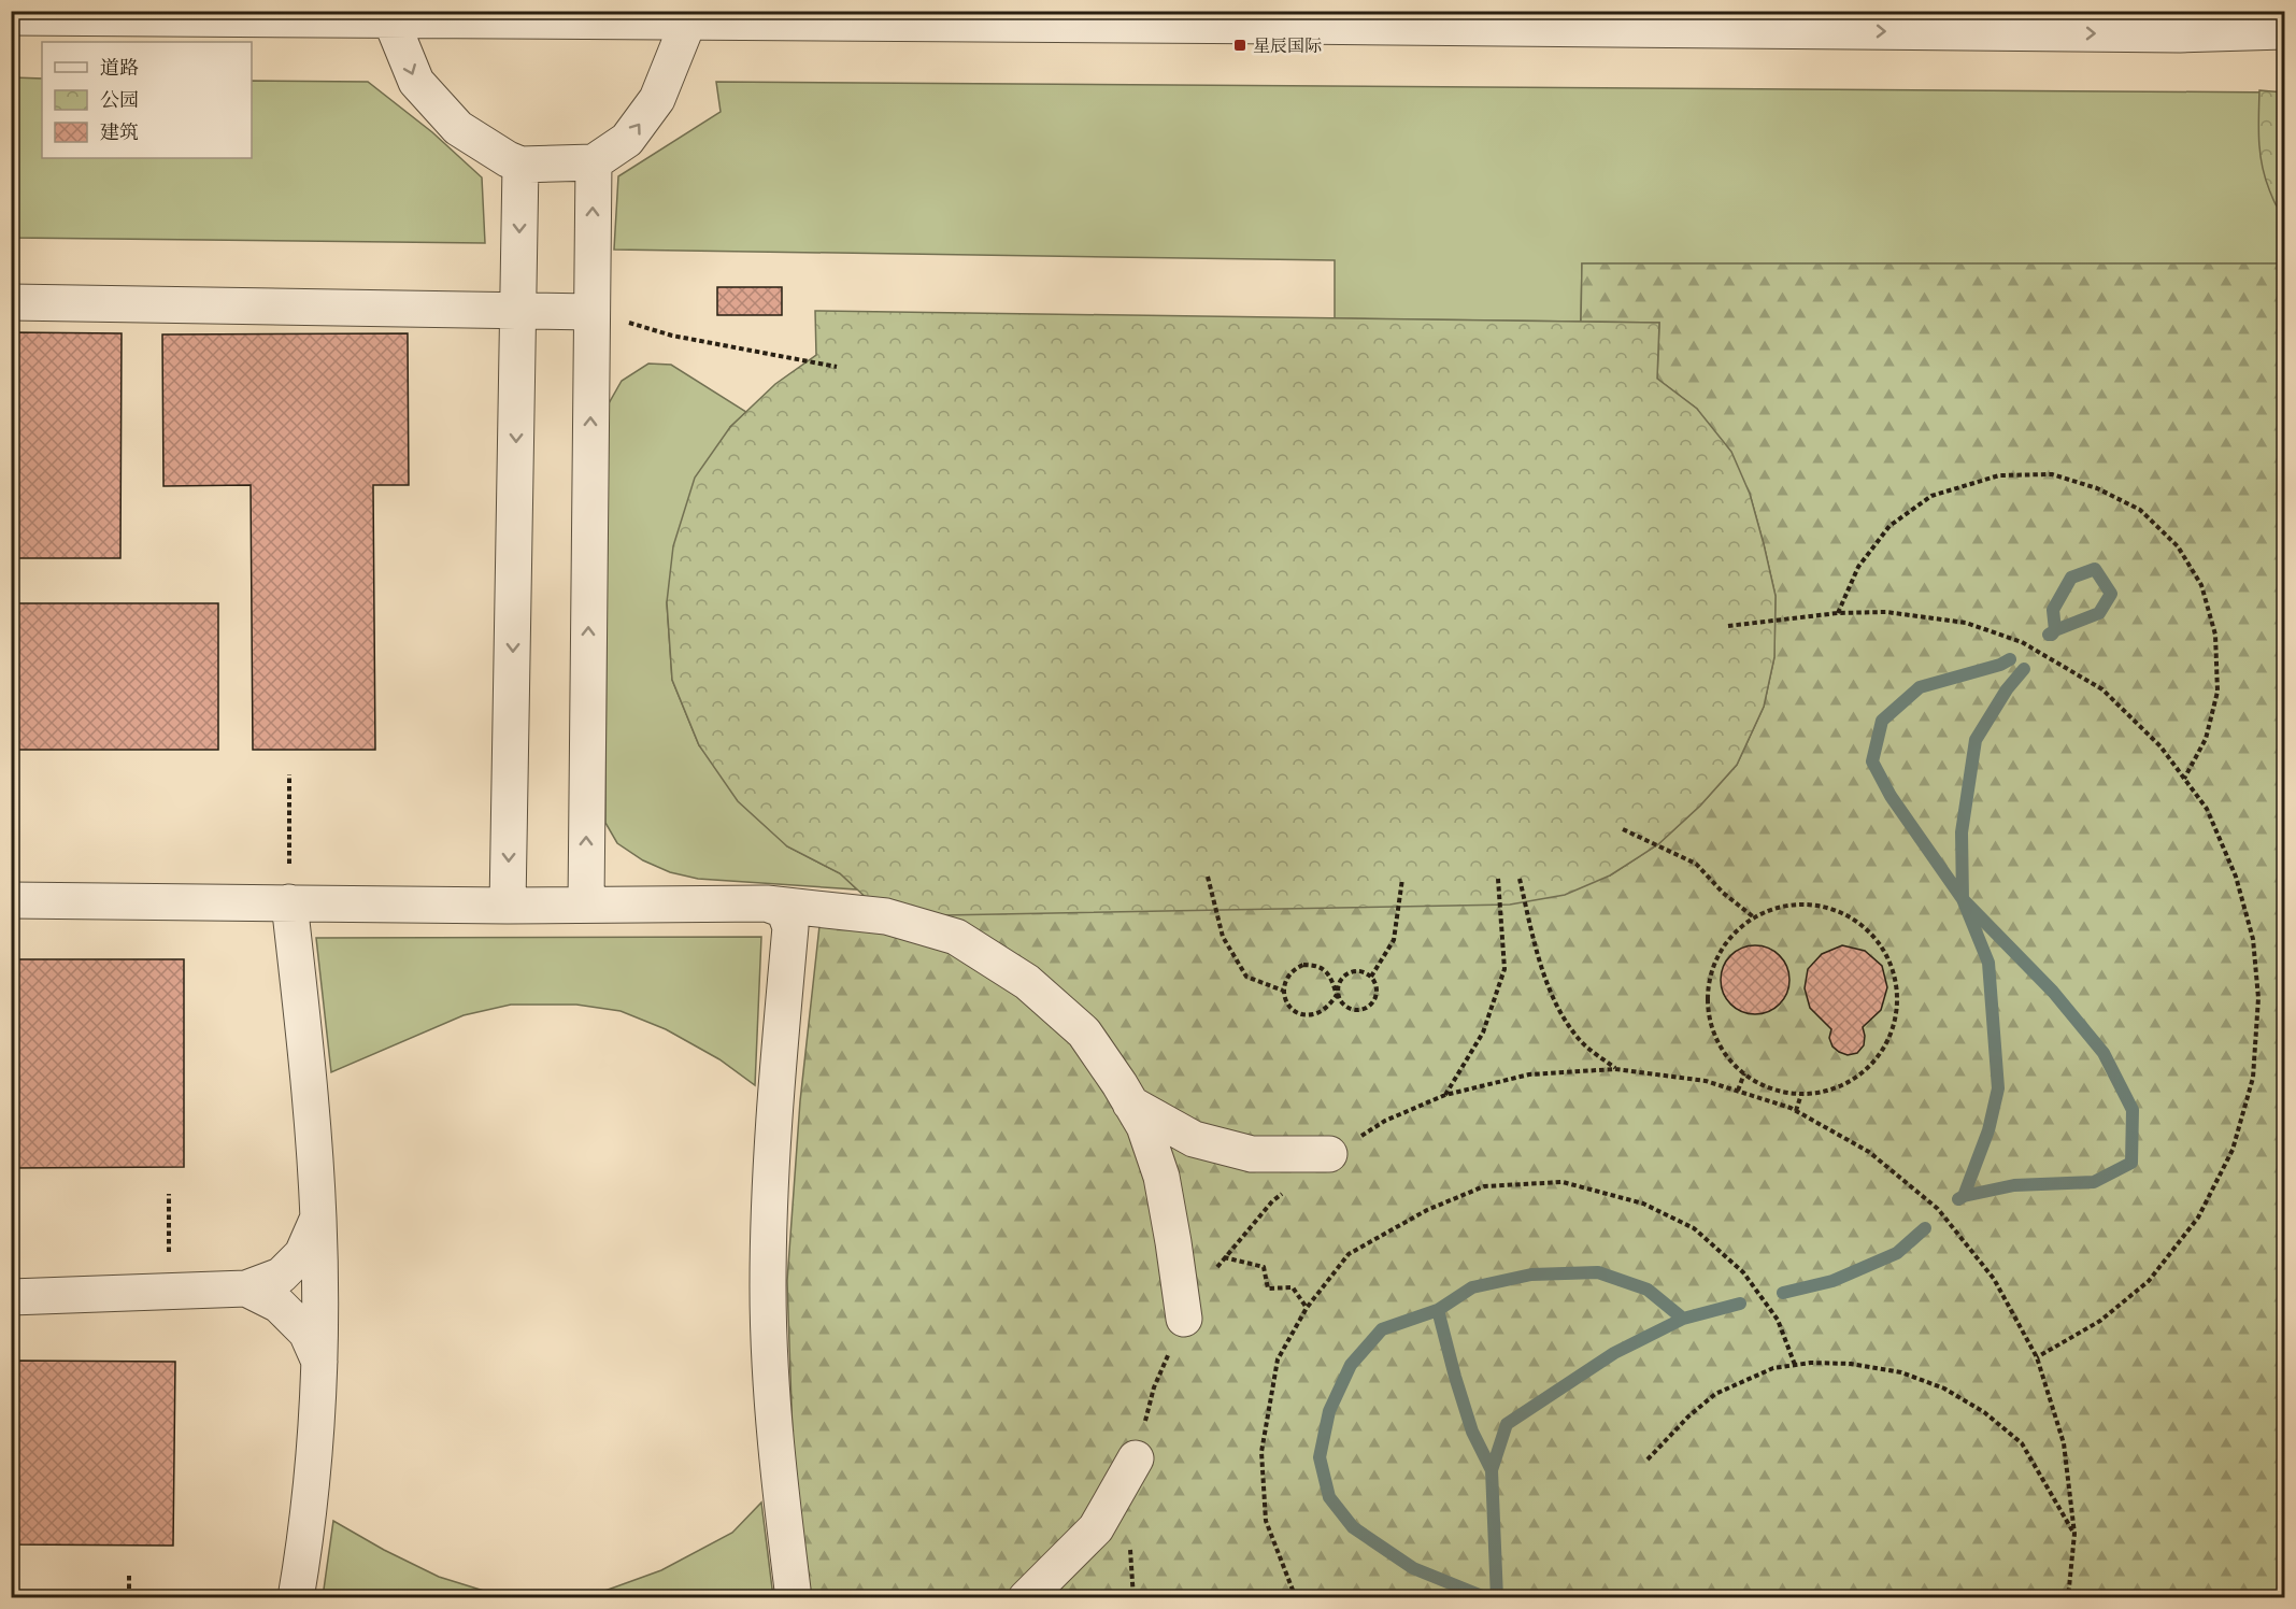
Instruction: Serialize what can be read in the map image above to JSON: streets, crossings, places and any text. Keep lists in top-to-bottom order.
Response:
{
  "places": {
    "transit": ["星辰国际"]
  },
  "legend": ["道路", "公园", "建筑"]
}
